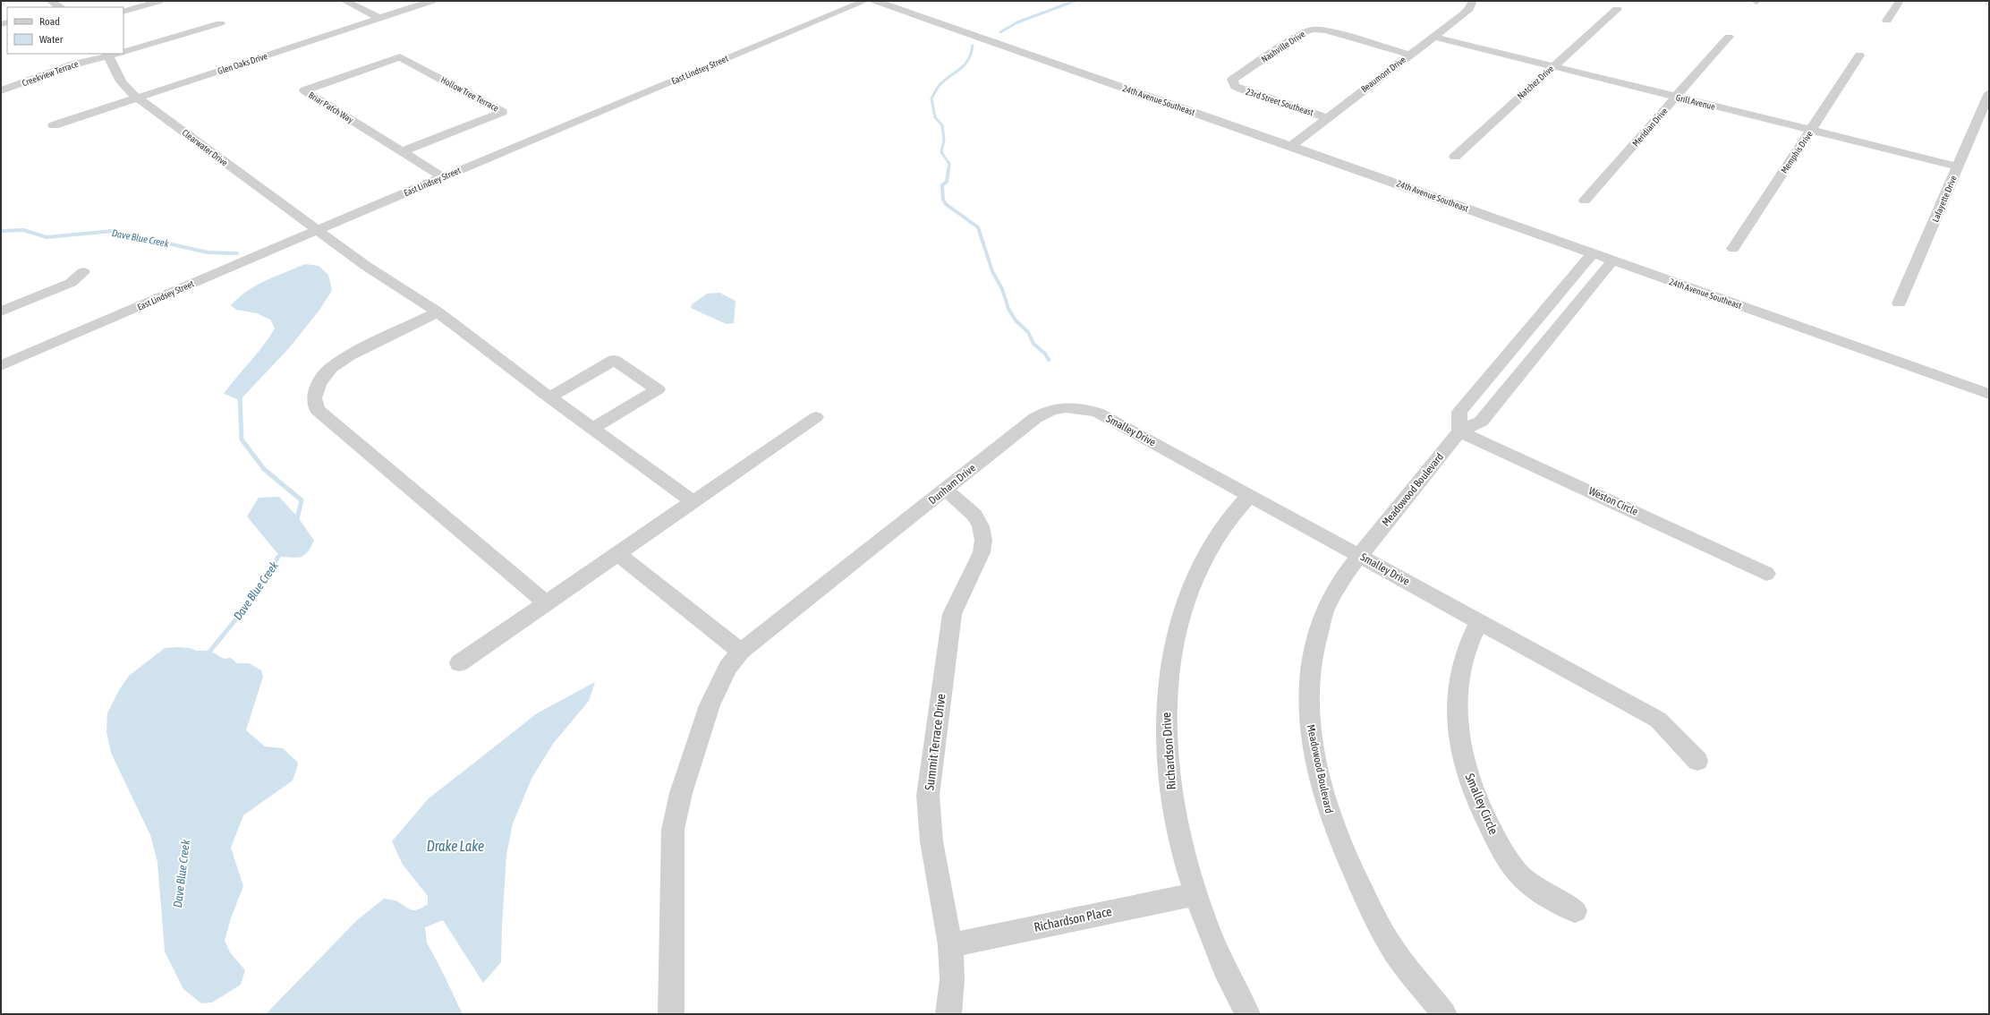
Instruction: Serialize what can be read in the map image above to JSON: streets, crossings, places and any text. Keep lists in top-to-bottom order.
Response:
{
  "streets": {
    "street": [
      "Nashville Drive",
      "Glen Oaks Drive",
      "East Lindsey Street",
      "Creekview Terrace",
      "Beaumont Drive",
      "Natchez Drive",
      "Hollow Tree Terrace",
      "24th Avenue Southeast",
      "23rd Street Southeast",
      "Grill Avenue",
      "Briar Patch Way",
      "Meridian Drive",
      "Clearwater Drive",
      "Memphis Drive",
      "Lafayette Drive",
      "Smalley Drive",
      "Dunham Drive",
      "Meadowood Boulevard",
      "Weston Circle",
      "Summit Terrace Drive",
      "Richardson Drive",
      "Smalley Circle",
      "Richardson Place"
    ]
  },
  "crossings": [
    ["Nashville Drive", "Beaumont Drive"],
    ["Nashville Drive", "23rd Street Southeast"],
    ["Glen Oaks Drive", "Clearwater Drive"],
    ["East Lindsey Street", "Briar Patch Way"],
    ["East Lindsey Street", "Clearwater Drive"],
    ["Creekview Terrace", "Clearwater Drive"],
    ["Beaumont Drive", "24th Avenue Southeast"],
    ["Beaumont Drive", "23rd Street Southeast"],
    ["Beaumont Drive", "Grill Avenue"],
    ["Natchez Drive", "Grill Avenue"],
    ["Hollow Tree Terrace", "Briar Patch Way"],
    ["24th Avenue Southeast", "Meadowood Boulevard"],
    ["Grill Avenue", "Meridian Drive"],
    ["Grill Avenue", "Memphis Drive"],
    ["Grill Avenue", "Lafayette Drive"],
    ["Smalley Drive", "Dunham Drive"],
    ["Smalley Drive", "Meadowood Boulevard"],
    ["Smalley Drive", "Richardson Drive"],
    ["Smalley Drive", "Smalley Circle"],
    ["Dunham Drive", "Summit Terrace Drive"],
    ["Meadowood Boulevard", "Weston Circle"],
    ["Summit Terrace Drive", "Richardson Place"],
    ["Richardson Drive", "Richardson Place"]
  ],
  "water": ["Dave Blue Creek", "Drake Lake"],
  "legend": ["Road", "Water"]
}
